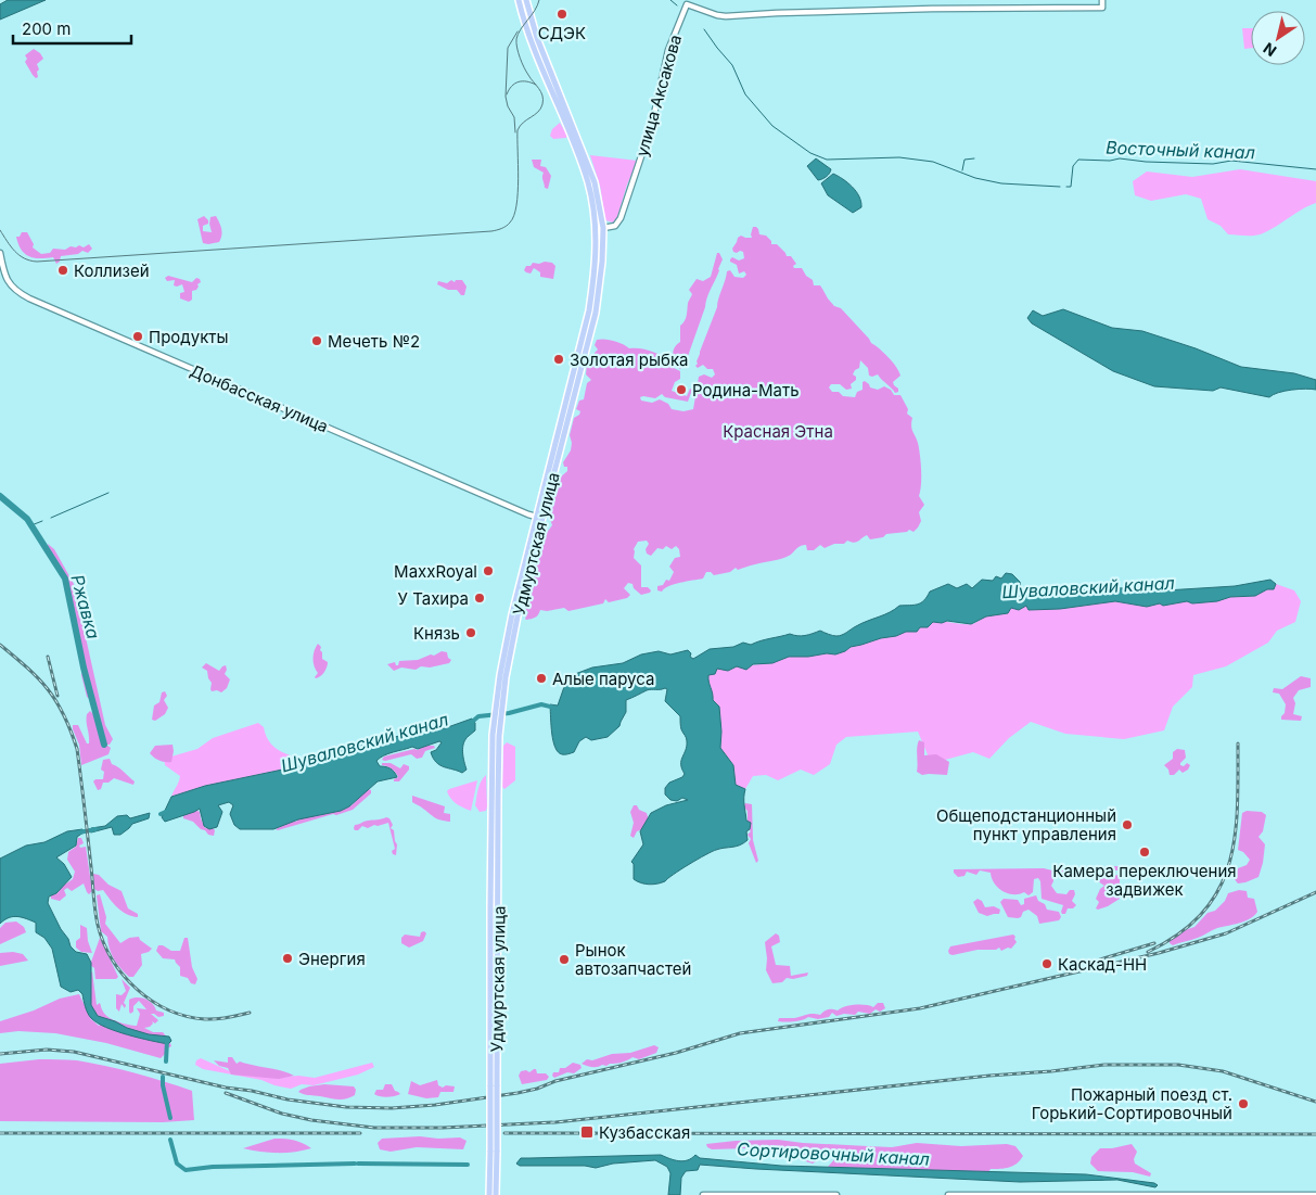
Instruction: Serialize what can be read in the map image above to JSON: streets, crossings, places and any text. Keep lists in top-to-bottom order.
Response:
{
  "streets": {
    "main road": ["Удмуртская улица"],
    "street": ["улица Аксакова", "Донбасская улица"]
  },
  "crossings": [
    ["улица Аксакова", "Удмуртская улица"],
    ["Донбасская улица", "Удмуртская улица"]
  ],
  "water": [
    "Восточный канал",
    "Шуваловский канал",
    "Ржавка",
    "Сортировочный канал"
  ],
  "parks": ["Красная Этна"],
  "places": {
    "other": [
      "СДЭК",
      "Коллизей",
      "Продукты",
      "Мечеть №2",
      "Золотая рыбка",
      "Родина-Мать",
      "MaxxRoyal",
      "У Тахира",
      "Князь",
      "Алые паруса",
      "Общеподстанционный пункт управления",
      "Камера переключения задвижек",
      "Энергия",
      "Рынок автозапчастей",
      "Каскад-НН",
      "Пожарный поезд ст. Горький-Сортировочный"
    ],
    "transit": ["Кузбасская"]
  },
  "scale_bar": "200 m",
  "north": "bottom left"
}
